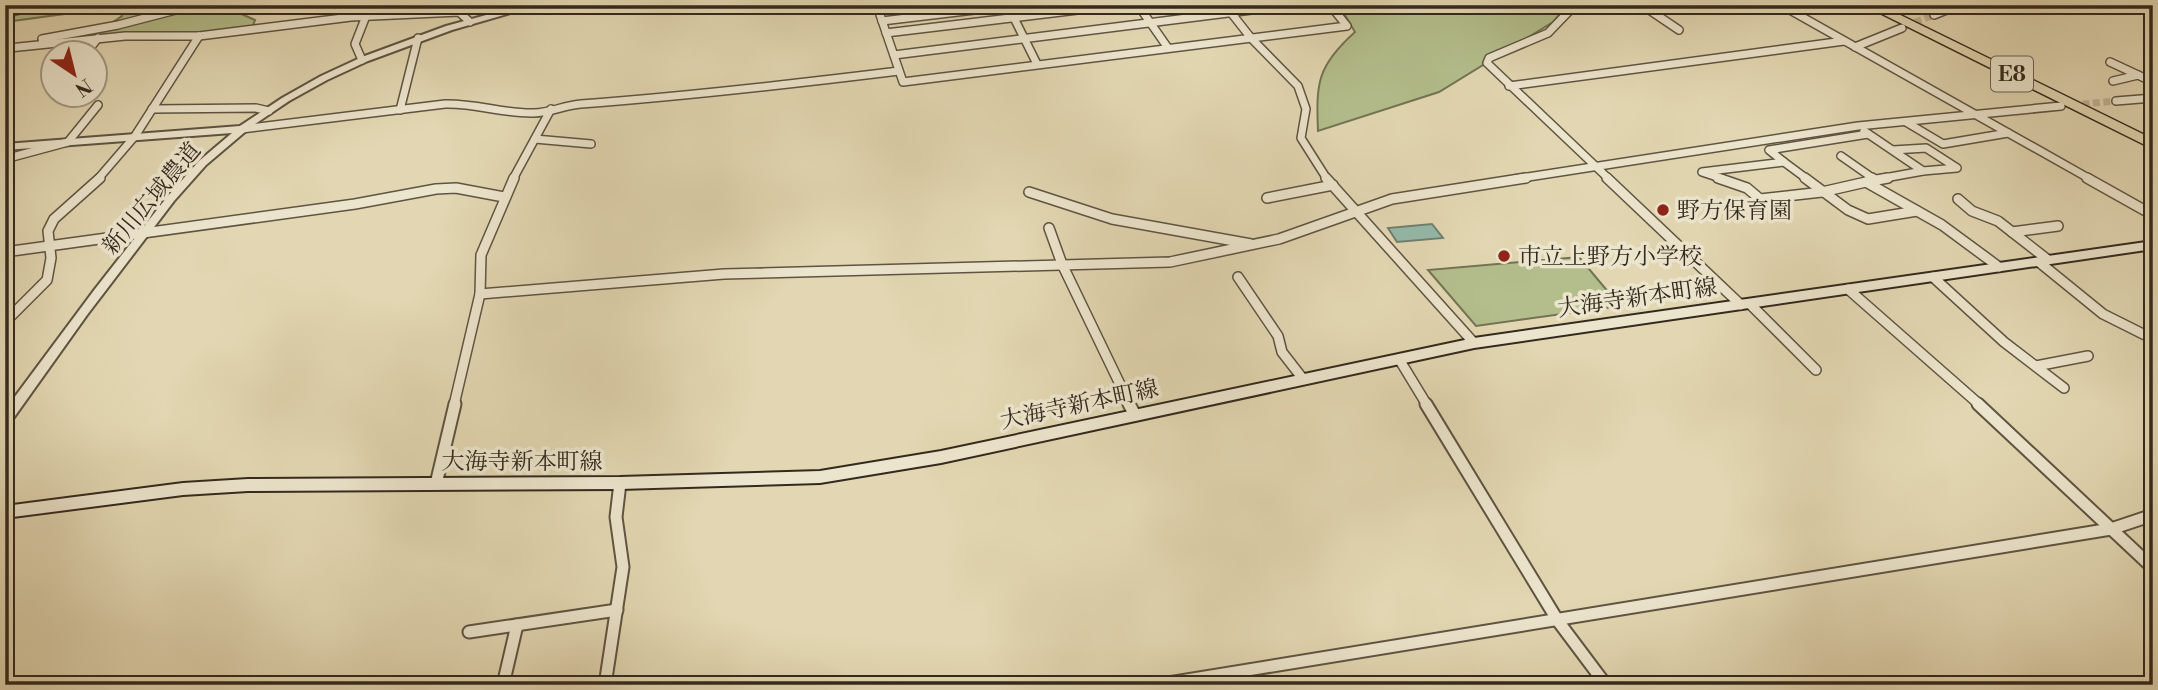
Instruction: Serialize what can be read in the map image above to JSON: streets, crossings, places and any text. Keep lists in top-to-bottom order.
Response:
{
  "streets": {
    "highway": ["E8"],
    "main road": ["大海寺新本町線"],
    "street": ["新川広域農道"]
  },
  "places": ["野方保育園", "市立上野方小学校"],
  "north": "bottom right"
}
